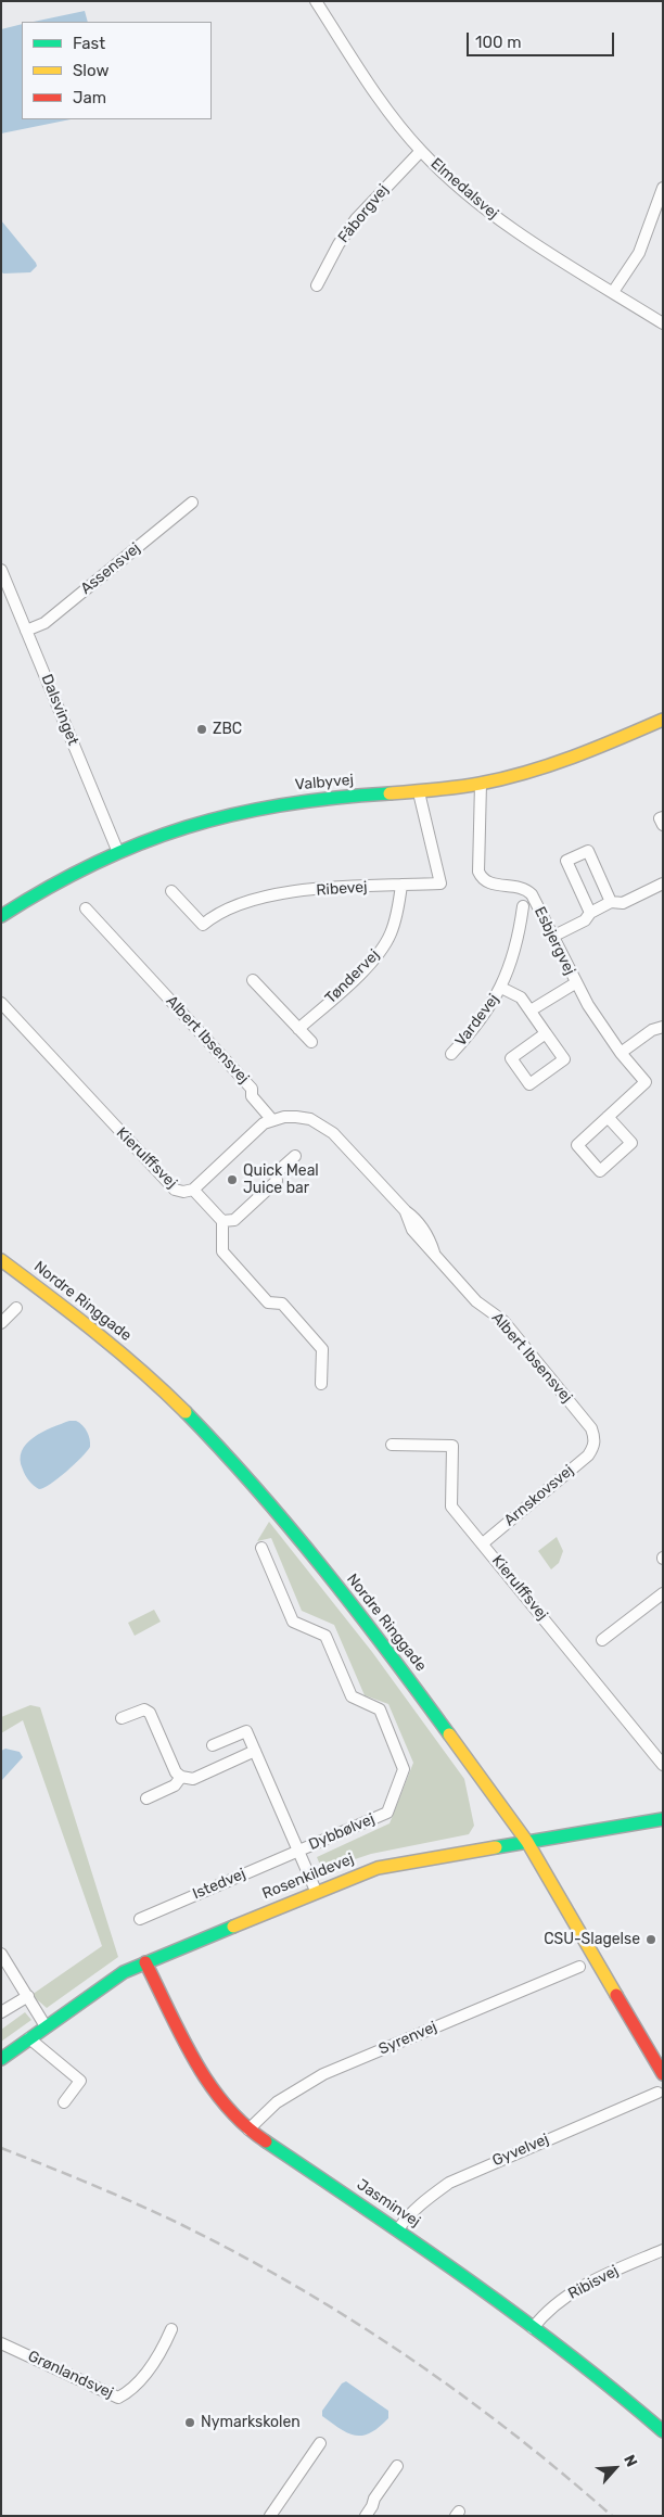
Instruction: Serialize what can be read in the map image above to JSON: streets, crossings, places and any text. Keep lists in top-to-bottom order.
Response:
{
  "streets": {
    "street": [
      "Elmedalsvej",
      "Fåborgvej",
      "Assensvej",
      "Dalsvinget",
      "Valbyvej",
      "Ribevej",
      "Esbjergvej",
      "Tøndervej",
      "Vardevej",
      "Albert Ibsensvej",
      "Kierulffsvej",
      "Nordre Ringgade",
      "Arnskovsvej",
      "Dybbølvej",
      "Rosenkildevej",
      "Istedvej",
      "Syrenvej",
      "Gyvelvej",
      "Jasminvej",
      "Ribisvej",
      "Grønlandsvej"
    ]
  },
  "crossings": [
    ["Elmedalsvej", "Fåborgvej"],
    ["Assensvej", "Dalsvinget"],
    ["Dalsvinget", "Valbyvej"],
    ["Valbyvej", "Ribevej"],
    ["Valbyvej", "Esbjergvej"],
    ["Ribevej", "Tøndervej"],
    ["Albert Ibsensvej", "Arnskovsvej"],
    ["Kierulffsvej", "Arnskovsvej"],
    ["Nordre Ringgade", "Rosenkildevej"],
    ["Dybbølvej", "Istedvej"],
    ["Rosenkildevej", "Jasminvej"],
    ["Syrenvej", "Jasminvej"],
    ["Gyvelvej", "Jasminvej"],
    ["Jasminvej", "Ribisvej"]
  ],
  "places": [
    "ZBC",
    "Quick Meal Juice bar",
    "CSU-Slagelse",
    "Nymarkskolen"
  ],
  "legend": ["Fast", "Slow", "Jam"],
  "scale_bar": "100 m",
  "north": "top right"
}
